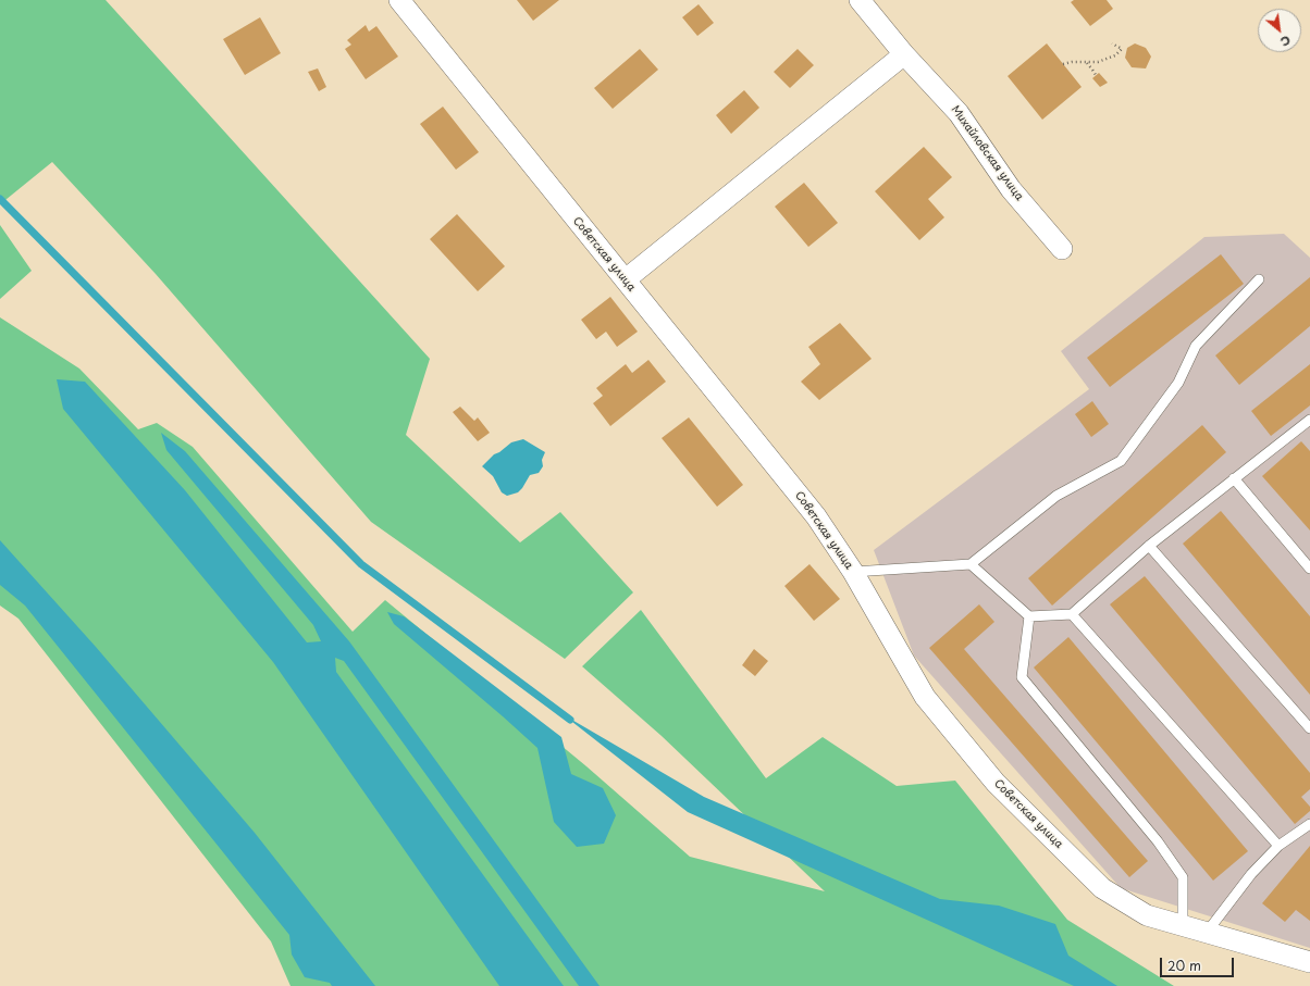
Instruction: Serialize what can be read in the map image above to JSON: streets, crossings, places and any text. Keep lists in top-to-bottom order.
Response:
{
  "streets": {
    "street": ["Михайловская улица", "Советская улица"]
  },
  "scale_bar": "20 m",
  "north": "bottom right"
}
